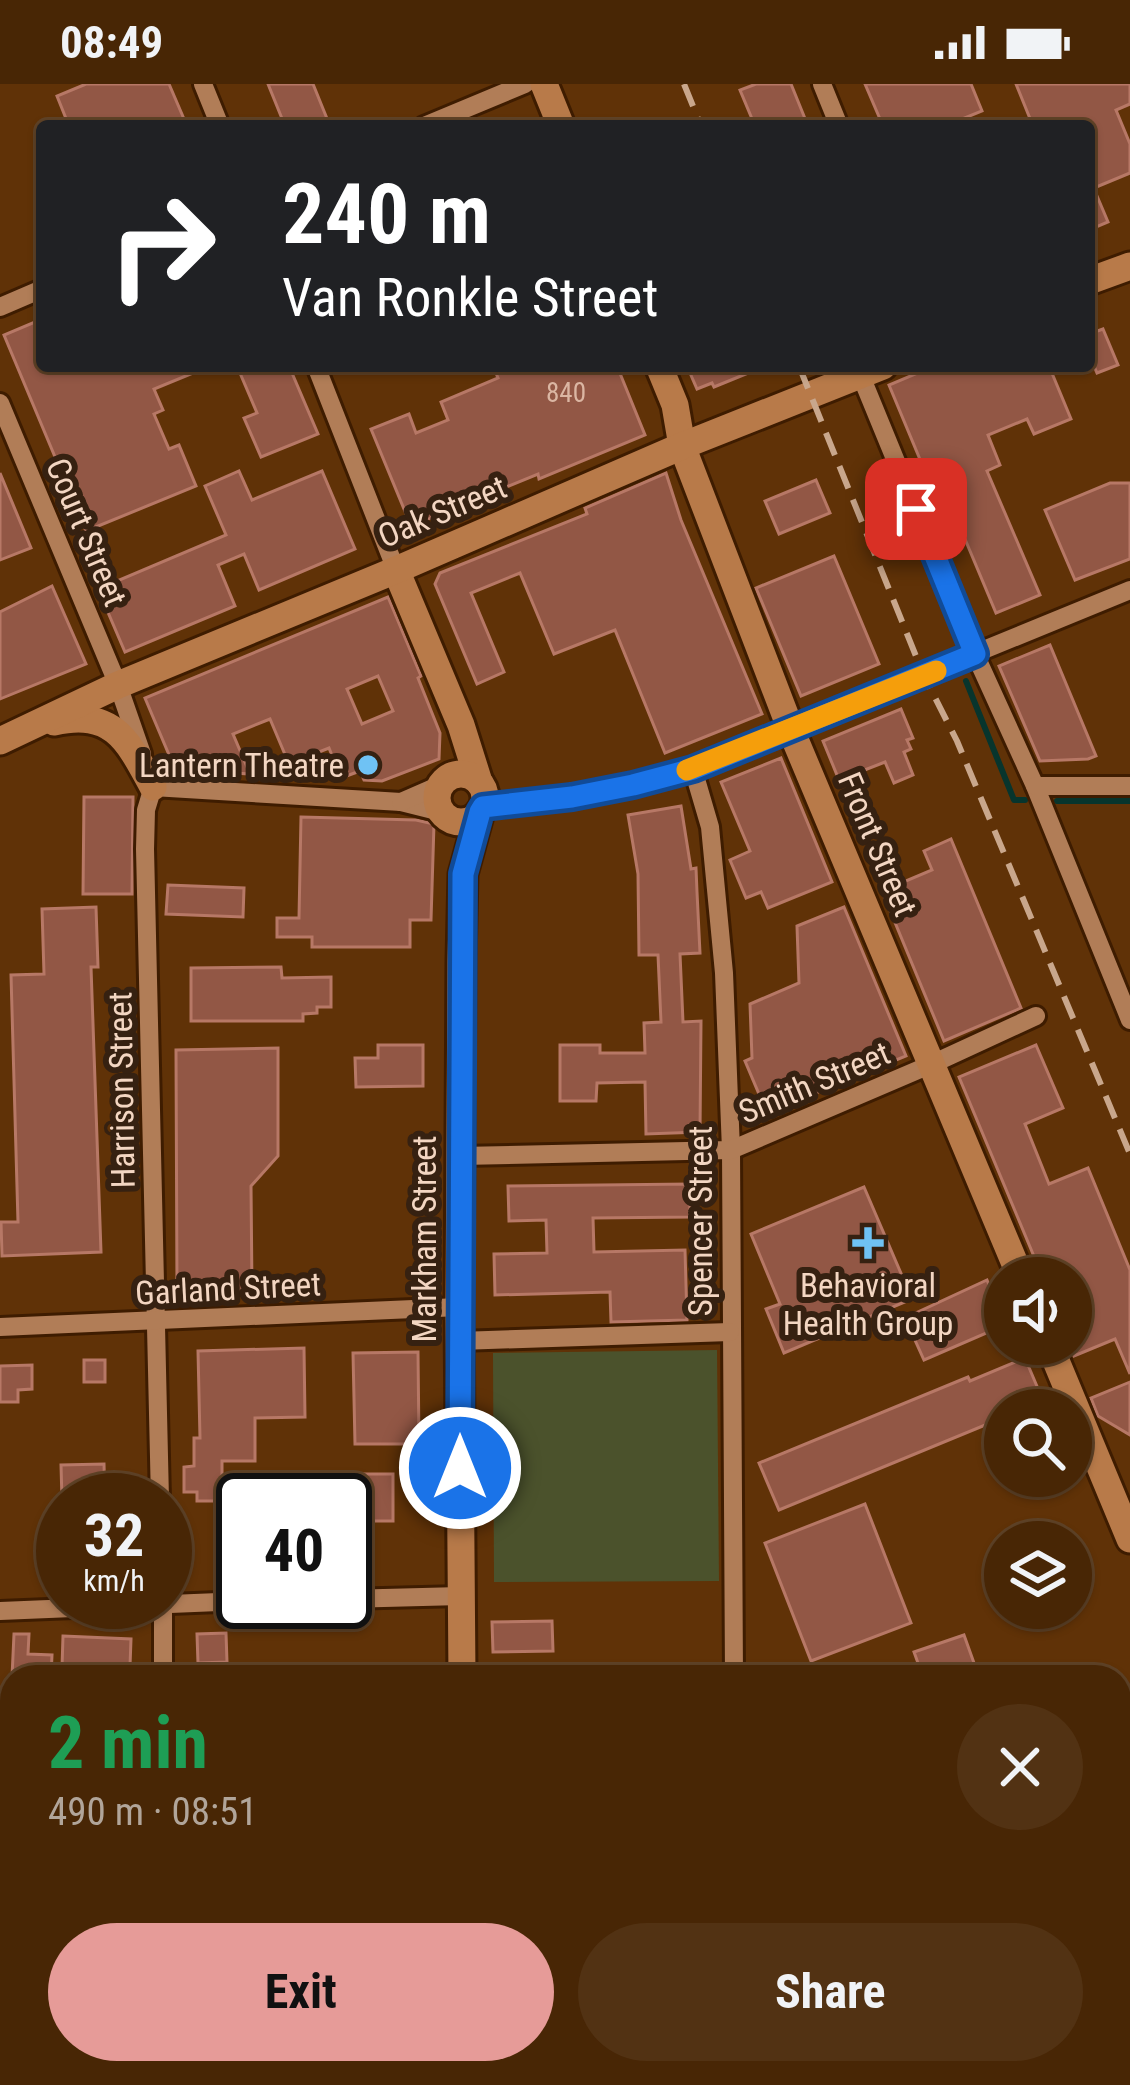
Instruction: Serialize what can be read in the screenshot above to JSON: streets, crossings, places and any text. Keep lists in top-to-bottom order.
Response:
{
  "streets": {
    "street": [
      "Oak Street",
      "Court Street",
      "Front Street",
      "Smith Street",
      "Harrison Street",
      "Spencer Street",
      "Markham Street",
      "Garland Street"
    ]
  },
  "crossings": [
    ["Oak Street", "Court Street"],
    ["Oak Street", "Front Street"],
    ["Oak Street", "Harrison Street"],
    ["Court Street", "Harrison Street"],
    ["Front Street", "Smith Street"],
    ["Smith Street", "Spencer Street"],
    ["Smith Street", "Markham Street"],
    ["Harrison Street", "Garland Street"],
    ["Markham Street", "Garland Street"]
  ],
  "places": {
    "other": ["Lantern Theatre"],
    "health": ["Behavioral Health Group"]
  },
  "house_numbers": ["840"],
  "page": {
    "status": "08:49",
    "turn": ["240 m", "Van Ronkle Street"],
    "speed": "32 km/h",
    "limit": "40",
    "heading": ["2 min", "490 m · 08:51"],
    "buttons": ["Exit", "Share"]
  }
}
